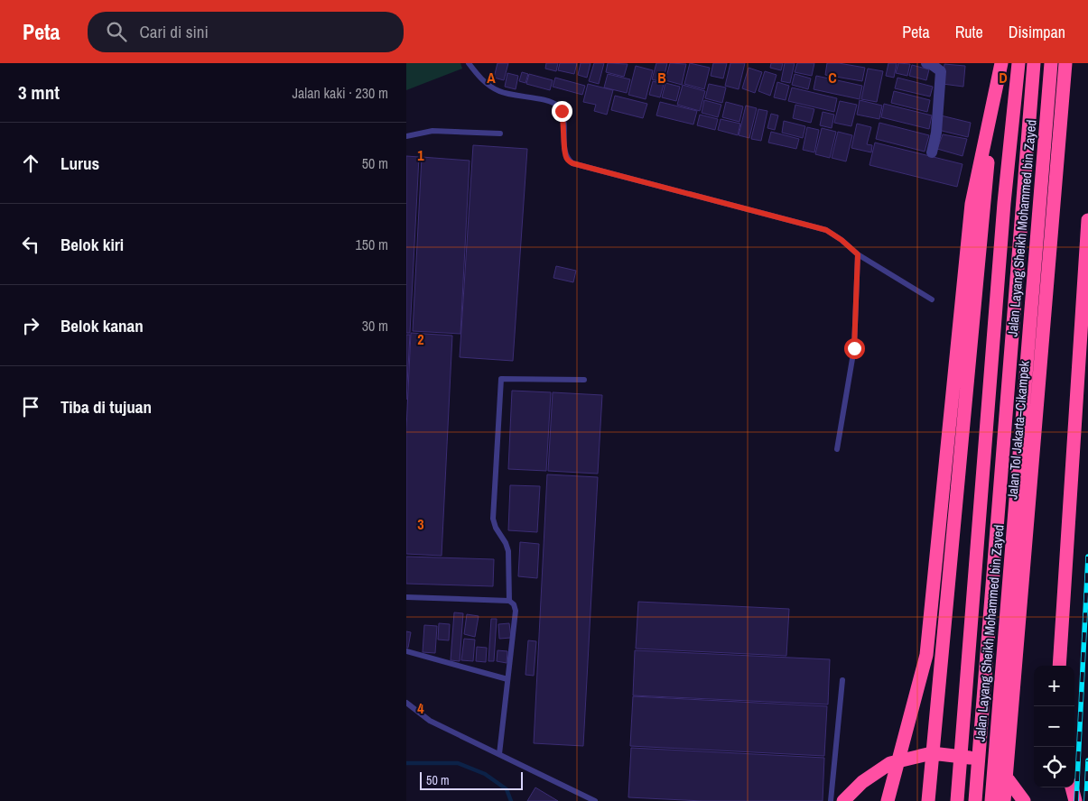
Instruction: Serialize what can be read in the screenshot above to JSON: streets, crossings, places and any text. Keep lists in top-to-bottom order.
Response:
{
  "streets": {
    "highway": ["Jalan Layang Sheikh Mohammed bin Zayed", "Jalan Tol Jakarta–Cikampek"]
  },
  "scale_bar": "50 m",
  "page": {
    "header": "Peta",
    "search": "Cari di sini",
    "nav": ["Peta", "Rute", "Disimpan"],
    "heading": ["3 mnt", "Jalan kaki · 230 m"],
    "list": [
      ["Lurus", "50 m"],
      ["Belok kiri", "150 m"],
      ["Belok kanan", "30 m"],
      "Tiba di tujuan"
    ],
    "map_buttons": ["+", "−"],
    "scale": "50 m"
  },
  "grid": {
    "columns": [
      "A",
      "B",
      "C",
      "D"
    ],
    "rows": [
      "1",
      "2",
      "3",
      "4"
    ]
  }
}
